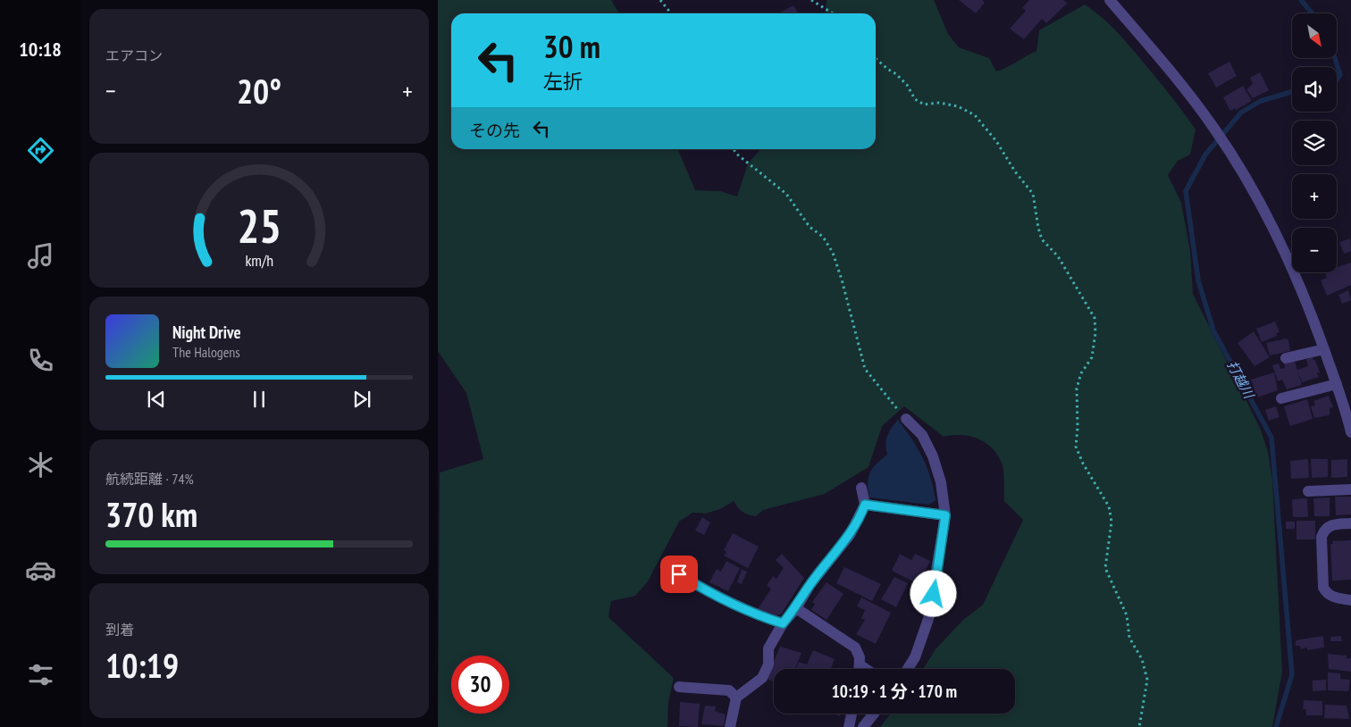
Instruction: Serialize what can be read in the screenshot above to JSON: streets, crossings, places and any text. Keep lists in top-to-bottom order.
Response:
{
  "water": ["打越川"],
  "north": "bottom right",
  "page": {
    "tabs": "10:18",
    "tile": [
      "エアコン",
      ["航続距離 · 74%", "370 km"],
      ["到着", "10:19"]
    ],
    "map_buttons": ["+", "−"],
    "turn": ["30 m", "左折"],
    "heat": ["−", "20°", "+"],
    "then": "その先",
    "song": ["Night Drive", "The Halogens"],
    "limit": "30",
    "trip": "10:19 · 1 分 · 170 m",
    "gauge": ["25", "km/h"]
  }
}
